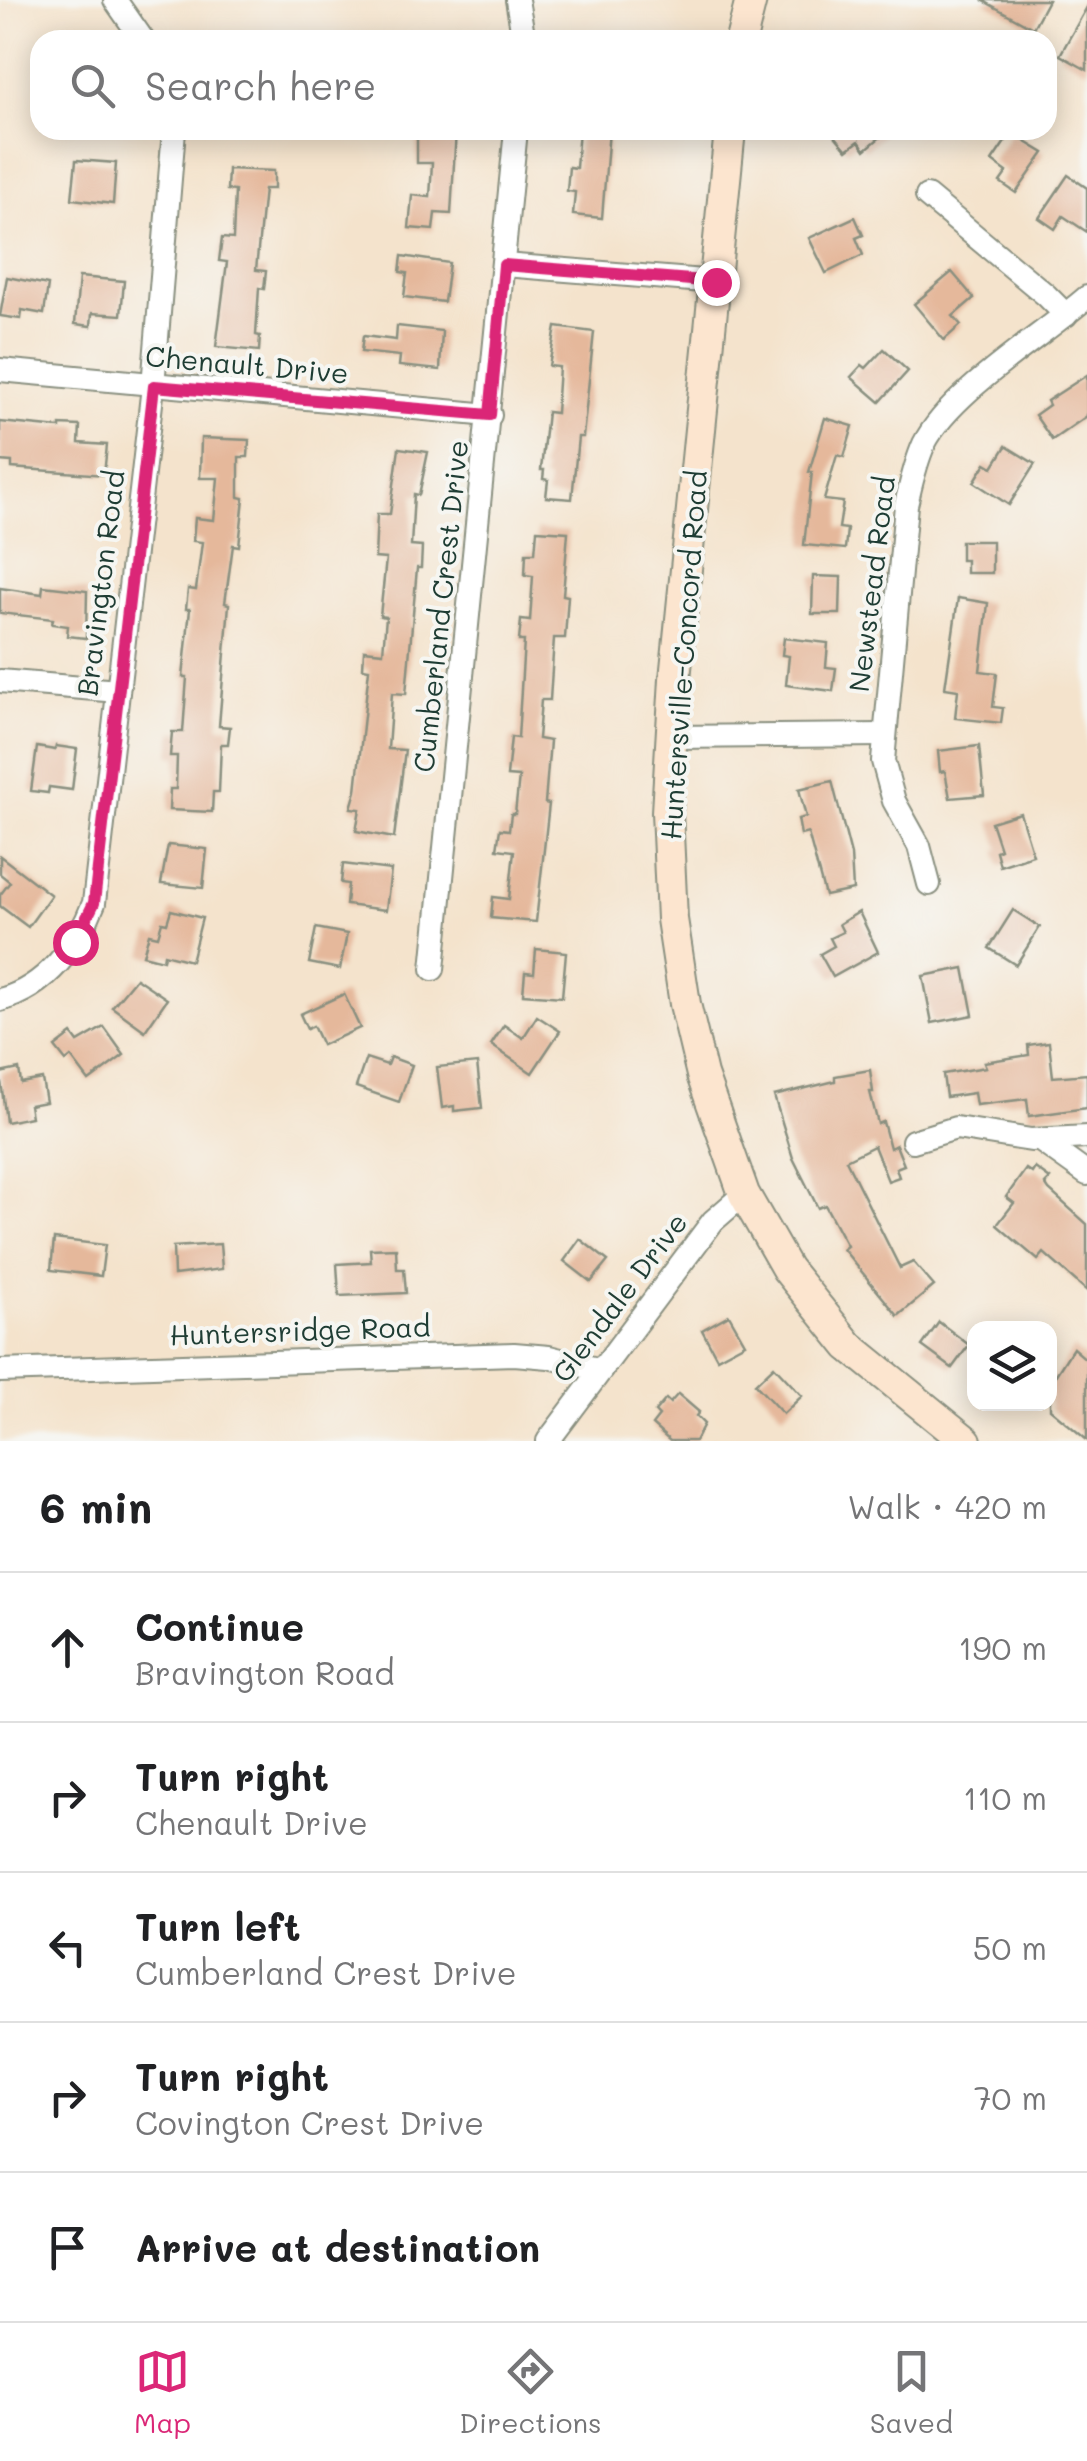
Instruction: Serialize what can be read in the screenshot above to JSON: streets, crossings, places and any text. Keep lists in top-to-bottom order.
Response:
{
  "streets": {
    "main road": ["Huntersville-Concord Road"],
    "street": [
      "Chenault Drive",
      "Bravington Road",
      "Newstead Road",
      "Cumberland Crest Drive",
      "Glendale Drive",
      "Huntersridge Road"
    ]
  },
  "crossings": [
    ["Chenault Drive", "Bravington Road"],
    ["Chenault Drive", "Cumberland Crest Drive"],
    ["Huntersville-Concord Road", "Glendale Drive"],
    ["Glendale Drive", "Huntersridge Road"]
  ],
  "page": {
    "search": "Search here",
    "heading": ["6 min", "Walk · 420 m"],
    "list": [
      ["Continue", "Bravington Road", "190 m"],
      ["Turn right", "Chenault Drive", "110 m"],
      ["Turn left", "Cumberland Crest Drive", "50 m"],
      ["Turn right", "Covington Crest Drive", "70 m"],
      "Arrive at destination"
    ],
    "nav": ["Map", "Directions", "Saved"]
  }
}
